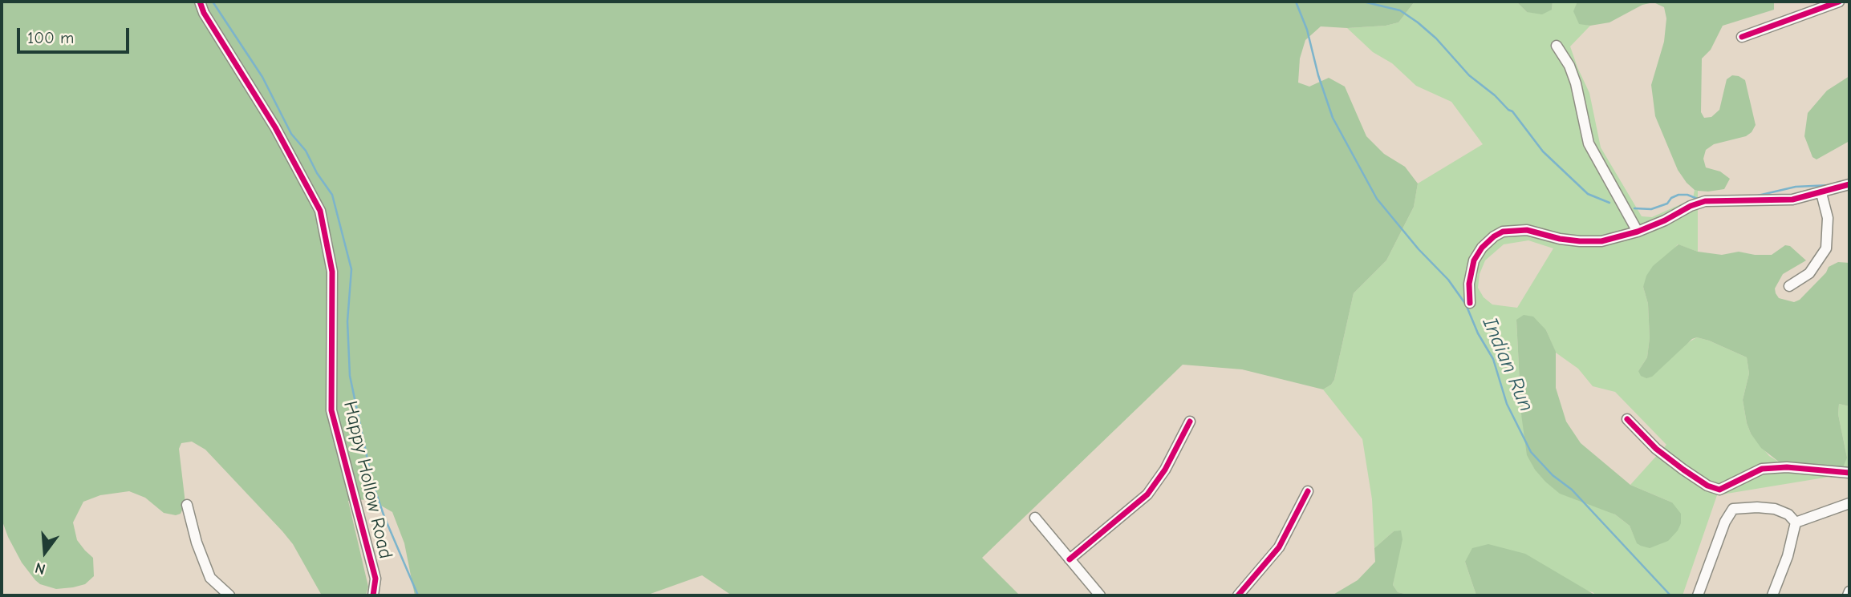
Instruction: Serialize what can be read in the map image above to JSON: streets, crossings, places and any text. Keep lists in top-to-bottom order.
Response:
{
  "streets": {
    "street": ["Happy Hollow Road"]
  },
  "water": ["Indian Run"],
  "scale_bar": "100 m",
  "north": "bottom"
}
